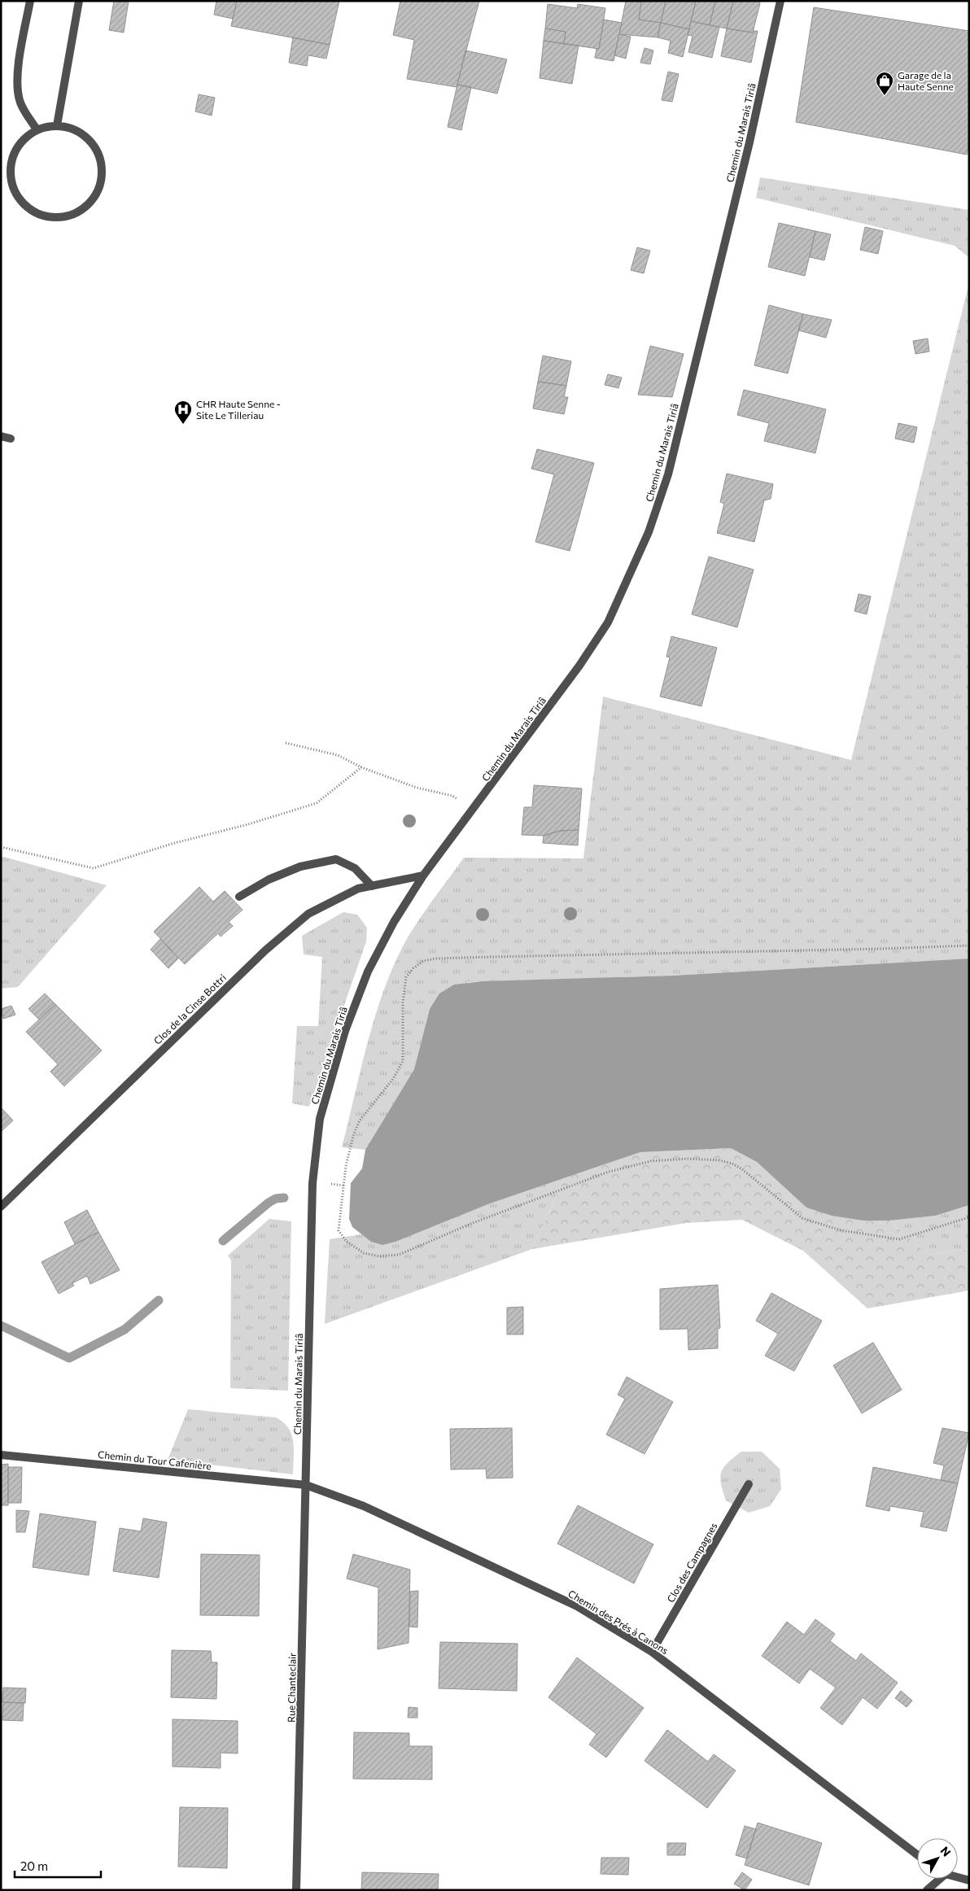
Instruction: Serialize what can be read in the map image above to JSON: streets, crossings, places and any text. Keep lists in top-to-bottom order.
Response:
{
  "streets": {
    "street": [
      "Chemin du Marais Tiriâ",
      "Clos de la Cinse Bottri",
      "Chemin du Tour Cafenière",
      "Clos des Campagnes",
      "Chemin des Prés à Canons",
      "Rue Chanteclair"
    ]
  },
  "crossings": [
    ["Chemin du Marais Tiriâ", "Clos de la Cinse Bottri"],
    ["Chemin du Marais Tiriâ", "Chemin du Tour Cafenière"],
    ["Chemin du Marais Tiriâ", "Chemin des Prés à Canons"],
    ["Chemin du Marais Tiriâ", "Rue Chanteclair"],
    ["Chemin du Tour Cafenière", "Chemin des Prés à Canons"],
    ["Chemin du Tour Cafenière", "Rue Chanteclair"],
    ["Clos des Campagnes", "Chemin des Prés à Canons"],
    ["Chemin des Prés à Canons", "Rue Chanteclair"]
  ],
  "places": {
    "shop": ["Garage de la Haute Senne"],
    "hospital": ["CHR Haute Senne - Site Le Tilleriau"]
  },
  "scale_bar": "20 m",
  "north": "top right"
}
